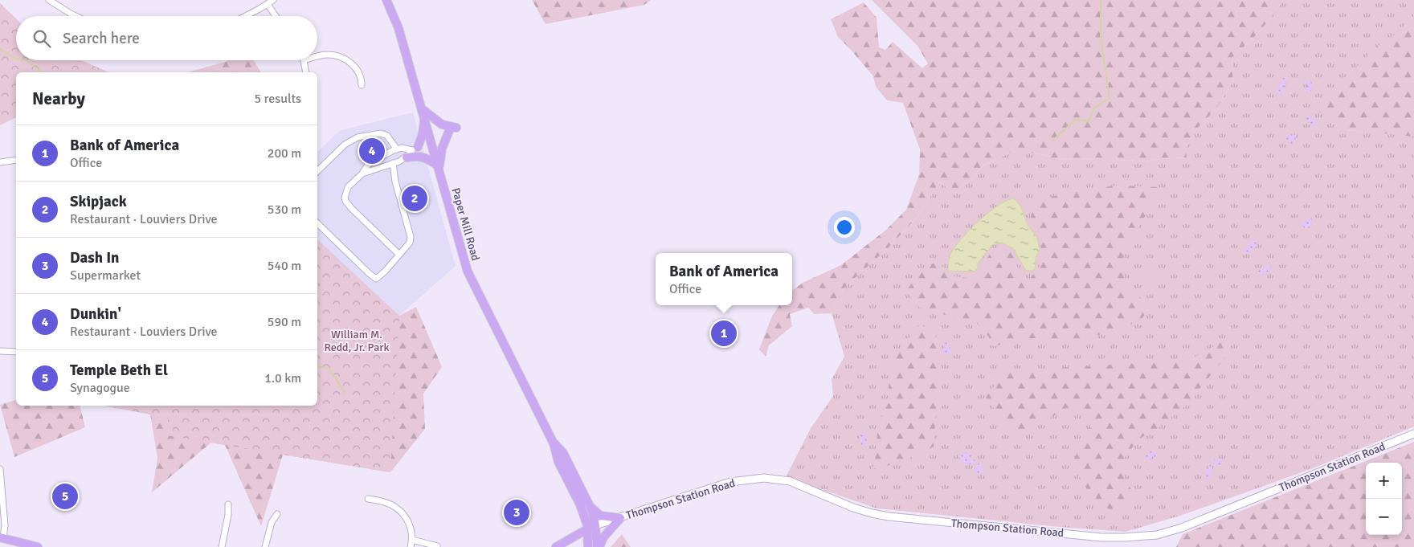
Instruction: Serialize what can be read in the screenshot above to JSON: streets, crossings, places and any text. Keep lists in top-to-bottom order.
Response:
{
  "streets": {
    "main road": ["Paper Mill Road"],
    "street": ["Thompson Station Road"]
  },
  "crossings": [
    ["Paper Mill Road", "Thompson Station Road"]
  ],
  "parks": ["William M. Redd, Jr. Park"],
  "page": {
    "search": "Search here",
    "heading": ["Nearby", "5 results"],
    "list": [
      {
        "mark": "1",
        "name": "Bank of America",
        "note": "Office",
        "value": "200 m"
      },
      {
        "mark": "2",
        "name": "Skipjack",
        "note": "Restaurant · Louviers Drive",
        "value": "530 m"
      },
      {
        "mark": "3",
        "name": "Dash In",
        "note": "Supermarket",
        "value": "540 m"
      },
      {
        "mark": "4",
        "name": "Dunkin'",
        "note": "Restaurant · Louviers Drive",
        "value": "590 m"
      },
      {
        "mark": "5",
        "name": "Temple Beth El",
        "note": "Synagogue",
        "value": "1.0 km"
      }
    ],
    "pins": [
      "4",
      "2",
      "1",
      "5",
      "3"
    ],
    "popup": ["Bank of America", "Office"],
    "map_buttons": ["+", "−"]
  }
}
